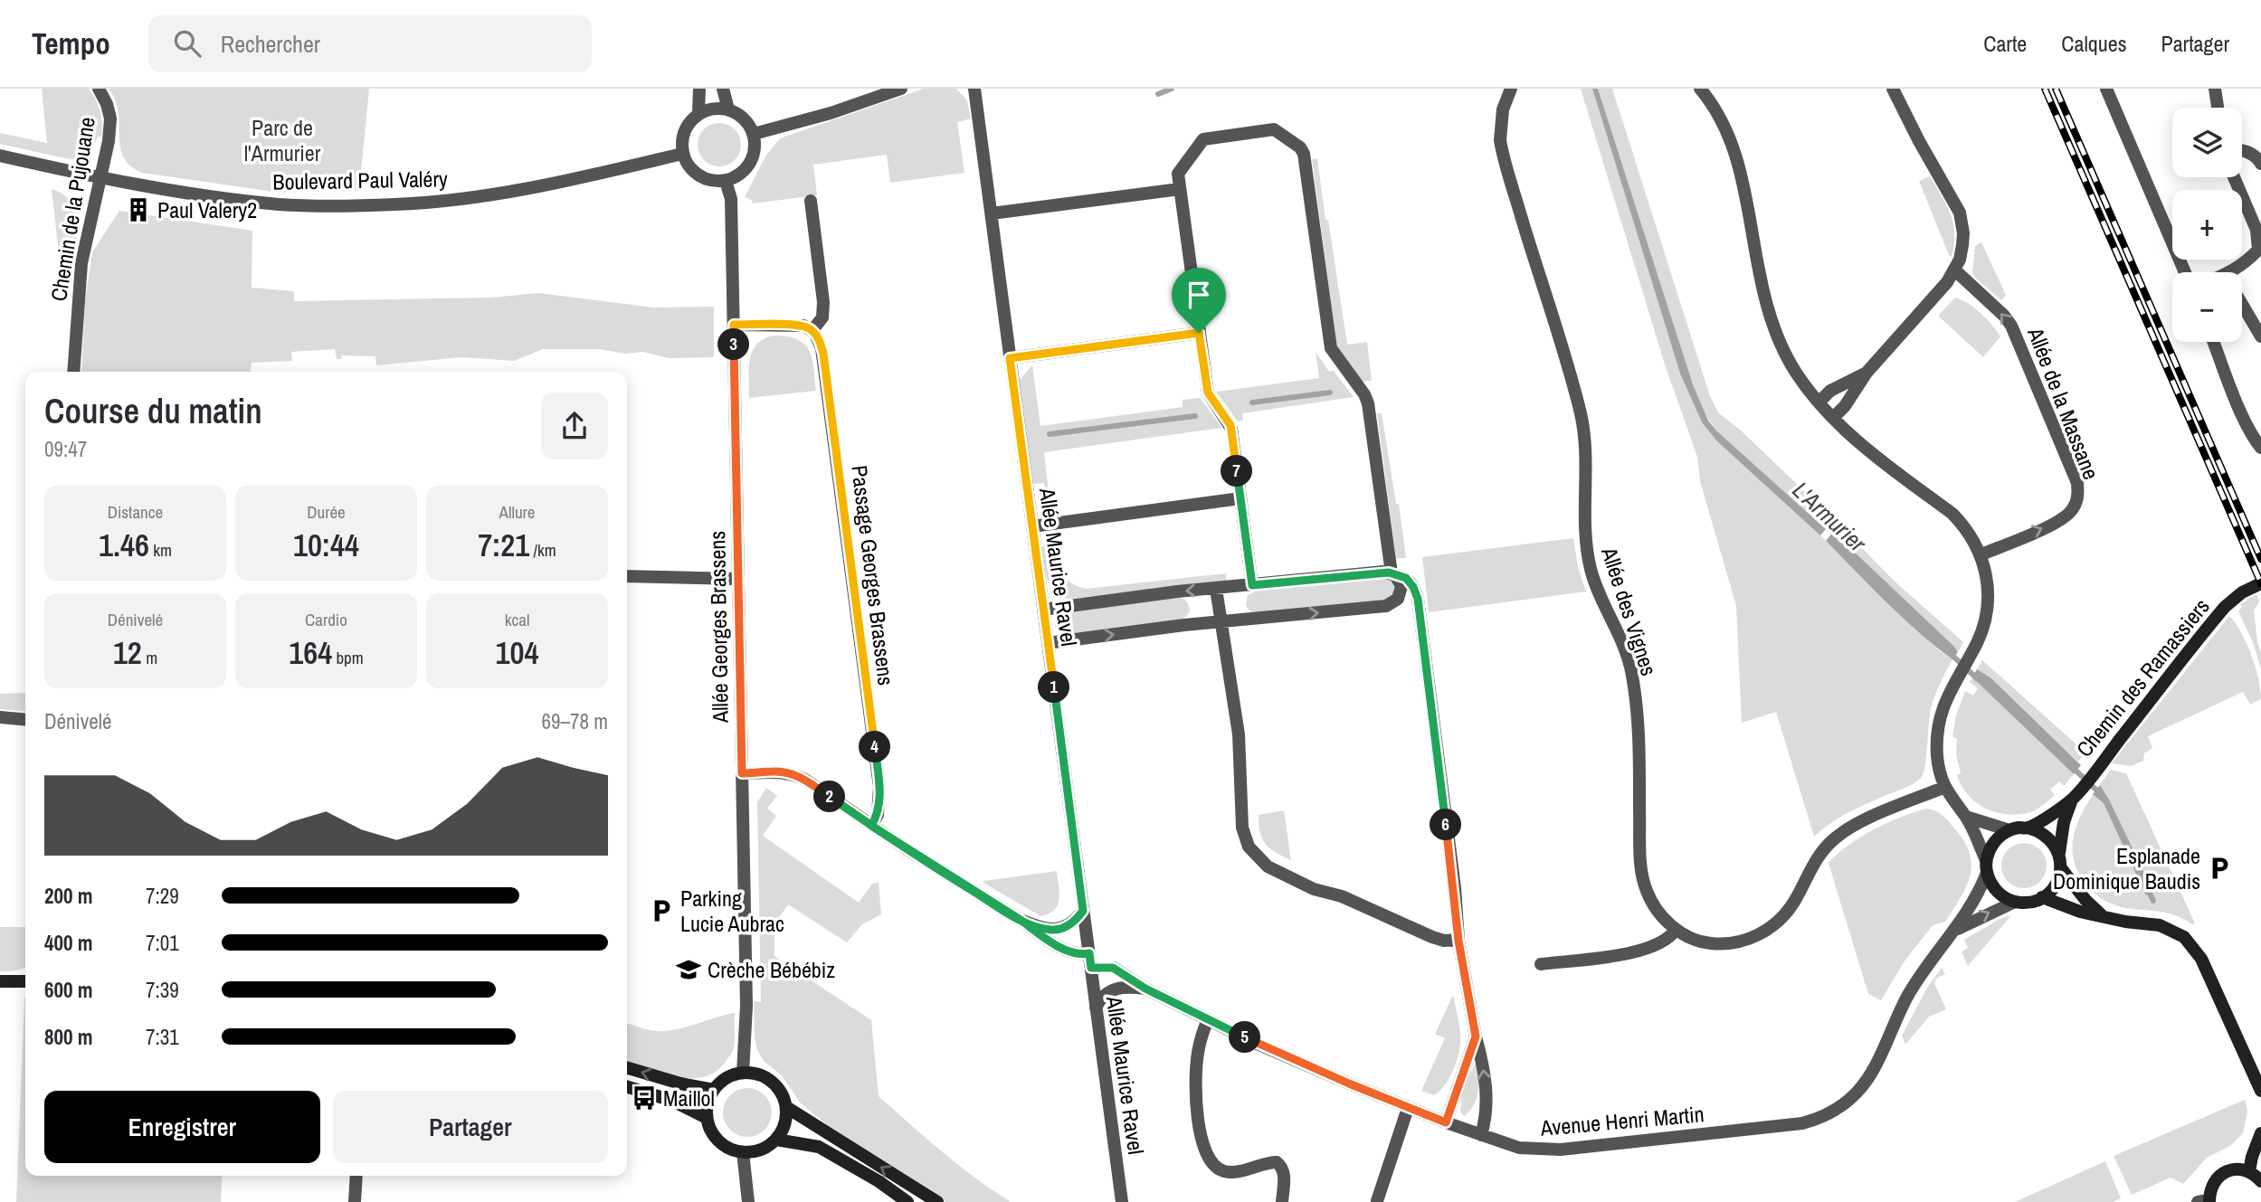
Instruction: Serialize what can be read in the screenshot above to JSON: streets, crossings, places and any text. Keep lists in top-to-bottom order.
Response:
{
  "streets": {
    "main road": ["Chemin des Ramassiers"],
    "street": [
      "Boulevard Paul Valéry",
      "Chemin de la Pujouane",
      "Allée de la Massane",
      "Allée Maurice Ravel",
      "Passage Georges Brassens",
      "Allée des Vignes",
      "Allée Georges Brassens",
      "Avenue Henri Martin"
    ]
  },
  "crossings": [
    ["Boulevard Paul Valéry", "Chemin de la Pujouane"],
    ["Boulevard Paul Valéry", "Allée Georges Brassens"],
    ["Allée Maurice Ravel", "Avenue Henri Martin"],
    ["Chemin des Ramassiers", "Avenue Henri Martin"]
  ],
  "water": ["L'Armurier"],
  "parks": ["Parc de l'Armurier"],
  "places": {
    "building": ["Paul Valery2"],
    "parking": ["Esplanade Dominique Baudis", "Parking Lucie Aubrac"],
    "school or university": ["Crèche Bébébiz"],
    "bus stop": ["Maillol"]
  },
  "page": {
    "header": "Tempo",
    "search": "Rechercher",
    "nav": ["Carte", "Calques", "Partager"],
    "map_buttons": ["+", "−"],
    "pins": [
      "3",
      "7",
      "1",
      "4",
      "2",
      "6",
      "5"
    ],
    "heading": ["Course du matin", "09:47"],
    "stats": [
      ["Distance", "1.46 km"],
      ["Durée", "10:44"],
      ["Allure", "7:21 /km"],
      ["Dénivelé", "12 m"],
      ["Cardio", "164 bpm"],
      ["kcal", "104"]
    ],
    "chart": ["Dénivelé", "69–78 m"],
    "list": [
      {
        "name": "200 m",
        "note": "7:29"
      },
      {
        "name": "400 m",
        "note": "7:01"
      },
      {
        "name": "600 m",
        "note": "7:39"
      },
      {
        "name": "800 m",
        "note": "7:31"
      }
    ],
    "buttons": ["Enregistrer", "Partager"]
  }
}
